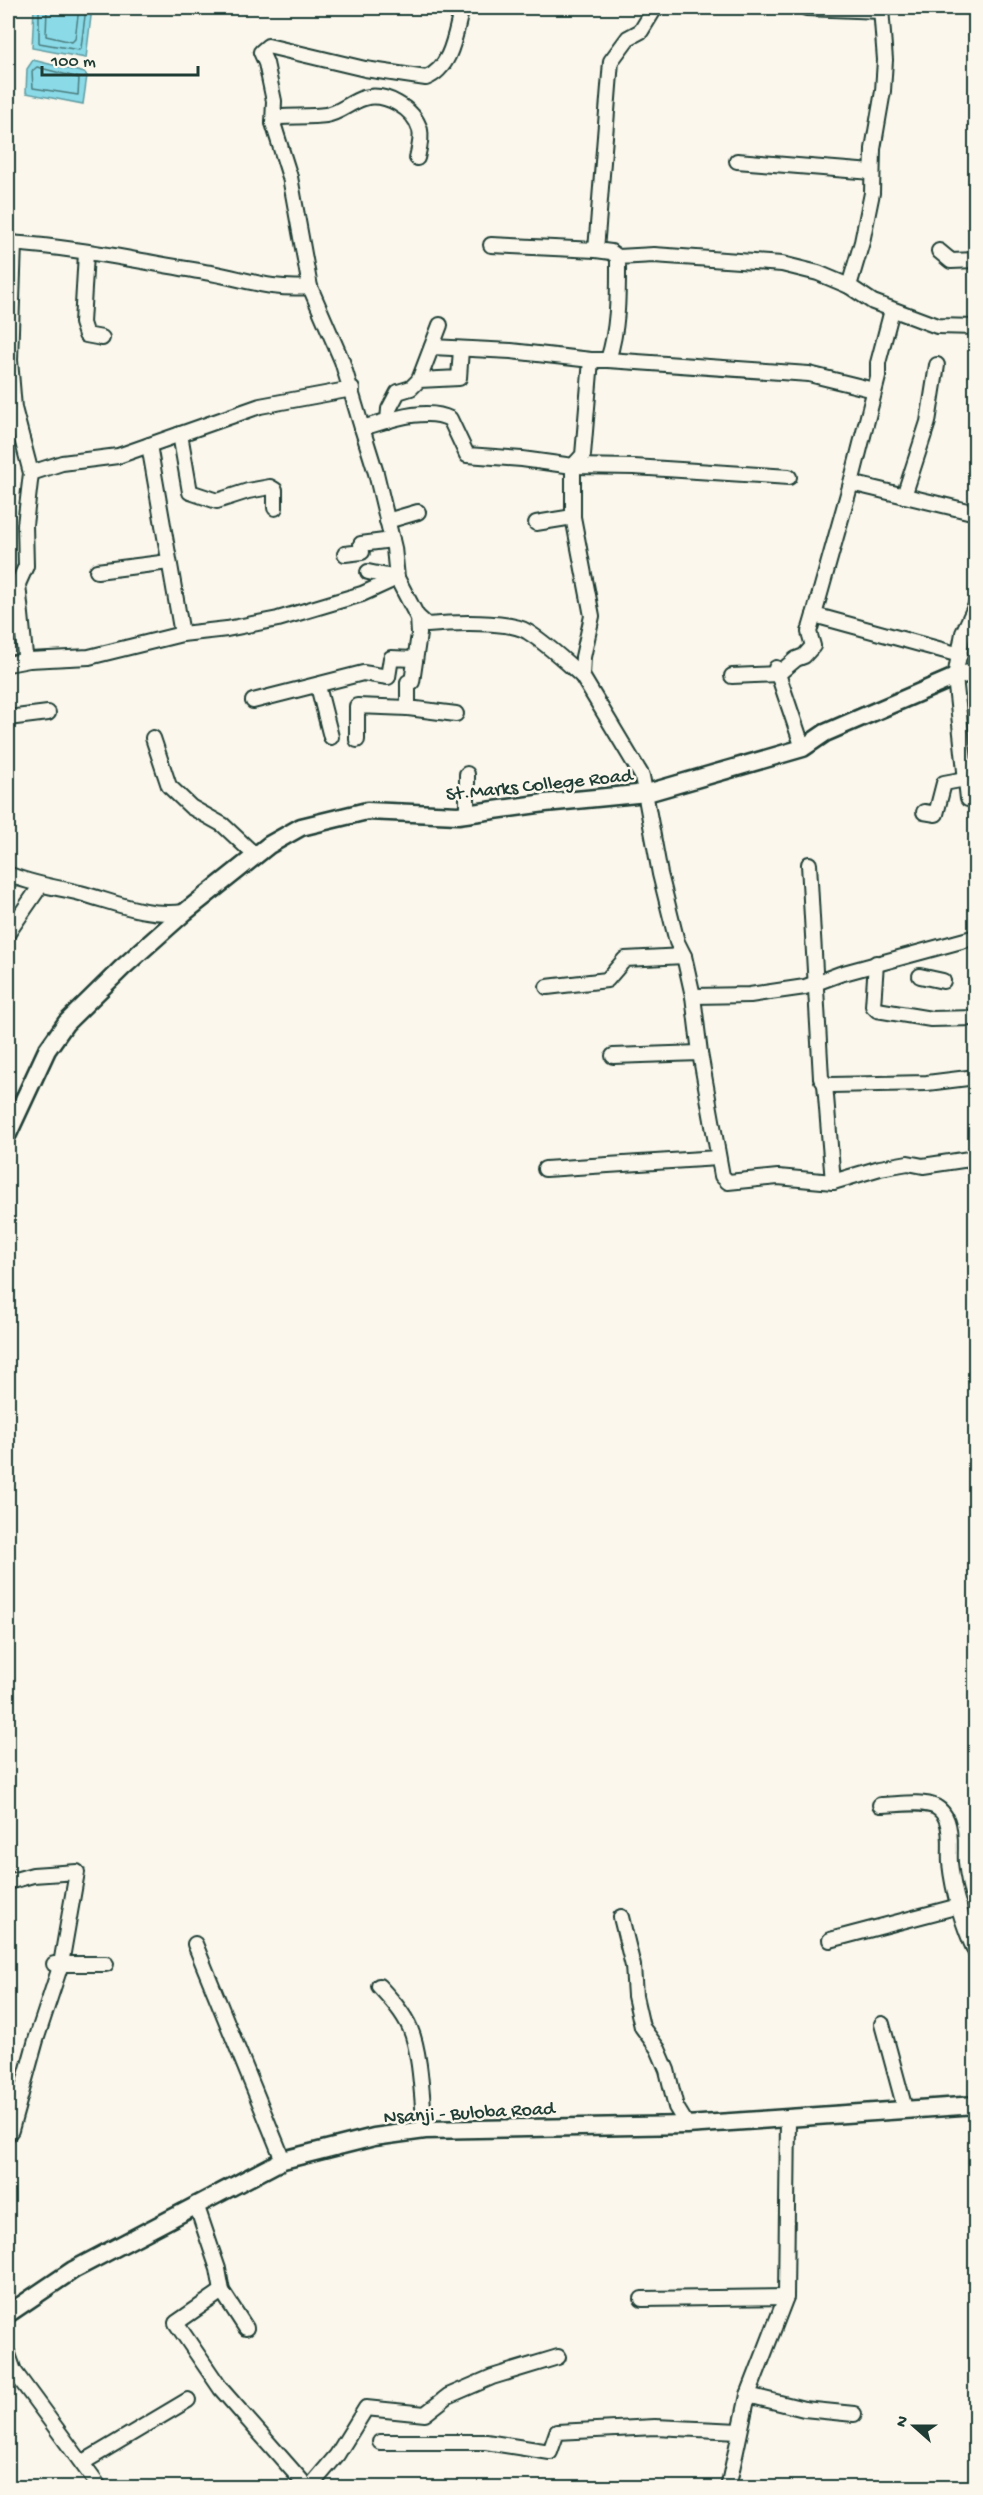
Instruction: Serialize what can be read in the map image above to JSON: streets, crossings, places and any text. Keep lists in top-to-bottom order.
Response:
{
  "streets": {
    "main road": ["St.Marks College Road", "Nsanji - Buloba Road"]
  },
  "scale_bar": "100 m",
  "north": "left"
}
